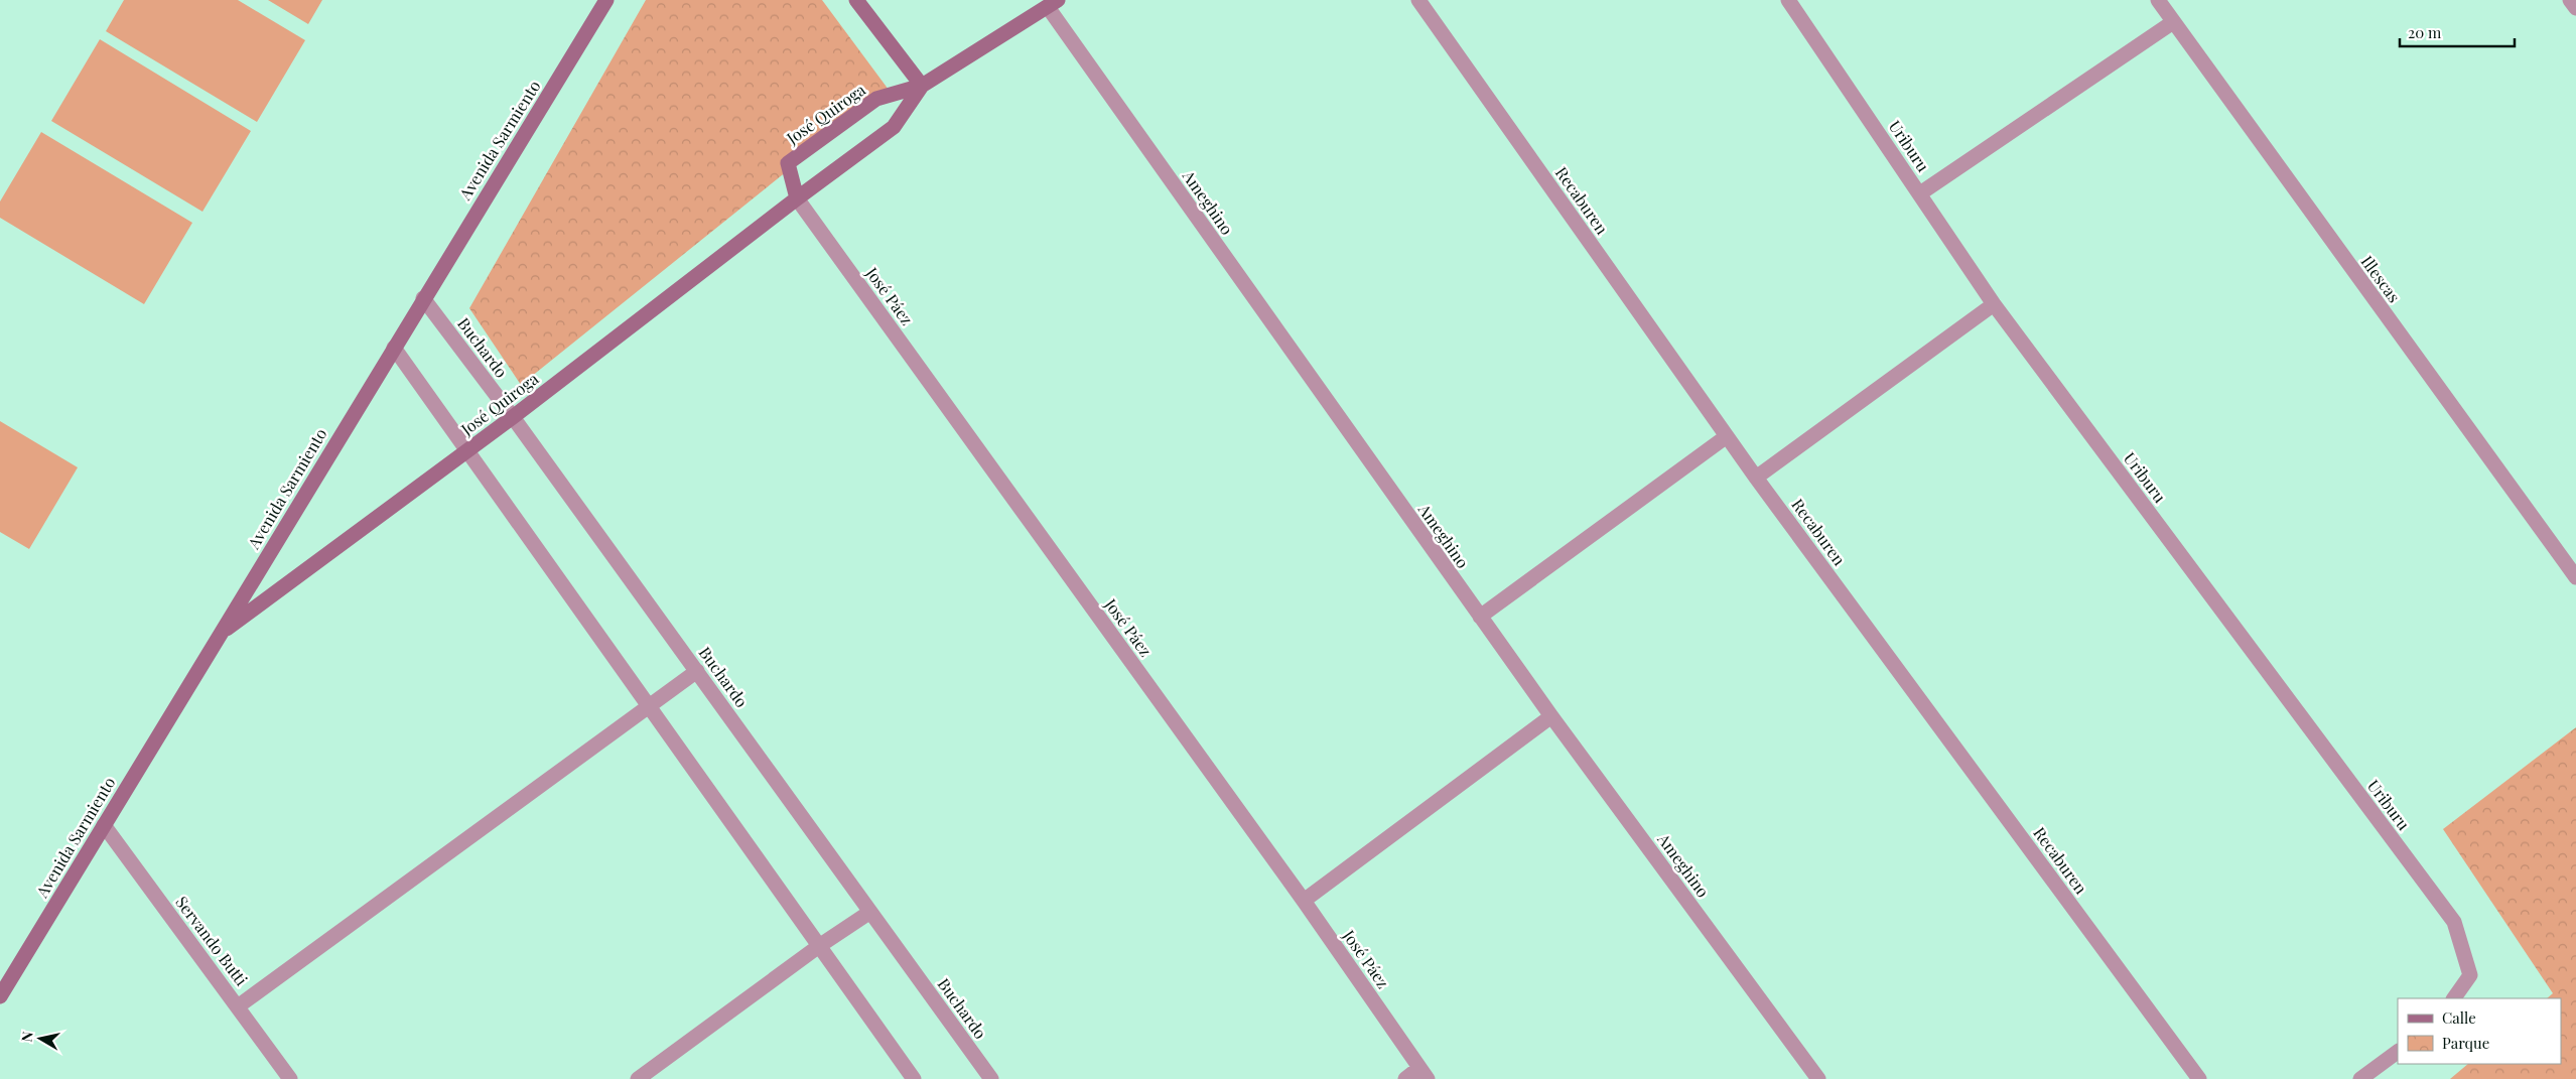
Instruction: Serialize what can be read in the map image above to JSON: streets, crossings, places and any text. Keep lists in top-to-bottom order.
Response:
{
  "streets": {
    "street": [
      "José Quiroga",
      "Avenida Sarmiento",
      "Uriburu",
      "Recaburen",
      "Ameghino",
      "Illescas",
      "José Páez",
      "Buchardo",
      "Servando Butti"
    ]
  },
  "crossings": [
    ["José Quiroga", "Avenida Sarmiento"],
    ["José Quiroga", "Ameghino"],
    ["José Quiroga", "José Páez"],
    ["José Quiroga", "Buchardo"],
    ["Avenida Sarmiento", "Buchardo"],
    ["Avenida Sarmiento", "Servando Butti"]
  ],
  "legend": ["Calle", "Parque"],
  "scale_bar": "20 m",
  "north": "left"
}
